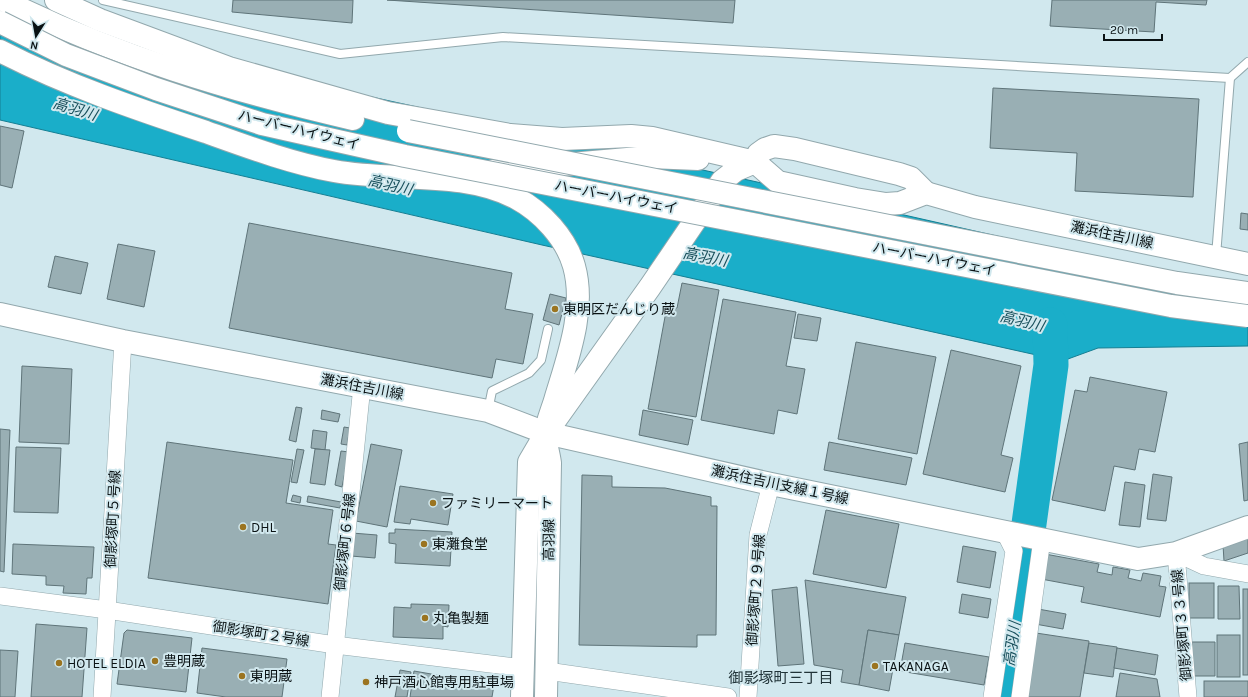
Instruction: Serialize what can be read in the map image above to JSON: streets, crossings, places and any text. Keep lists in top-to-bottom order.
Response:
{
  "streets": {
    "street": [
      "ハーバーハイウェイ",
      "灘浜住吉川線",
      "灘浜住吉川支線１号線",
      "御影塚町５号線",
      "高羽線",
      "御影塚町６号線",
      "御影塚町２９号線",
      "御影塚町３３号線",
      "御影塚町２号線"
    ]
  },
  "crossings": [
    ["灘浜住吉川線", "灘浜住吉川支線１号線"],
    ["灘浜住吉川線", "御影塚町５号線"],
    ["灘浜住吉川線", "高羽線"],
    ["灘浜住吉川線", "御影塚町６号線"],
    ["灘浜住吉川支線１号線", "高羽線"],
    ["灘浜住吉川支線１号線", "御影塚町２９号線"],
    ["灘浜住吉川支線１号線", "御影塚町３３号線"],
    ["御影塚町５号線", "御影塚町２号線"],
    ["高羽線", "御影塚町２号線"],
    ["御影塚町６号線", "御影塚町２号線"]
  ],
  "districts": ["御影塚町三丁目"],
  "water": ["高羽川"],
  "places": [
    "東明区だんじり蔵",
    "ファミリーマート",
    "DHL",
    "東灘食堂",
    "丸亀製麺",
    "豊明蔵",
    "HOTEL ELDIA",
    "TAKANAGA",
    "東明蔵",
    "神戸酒心館専用駐車場"
  ],
  "scale_bar": "20 m",
  "north": "bottom"
}
